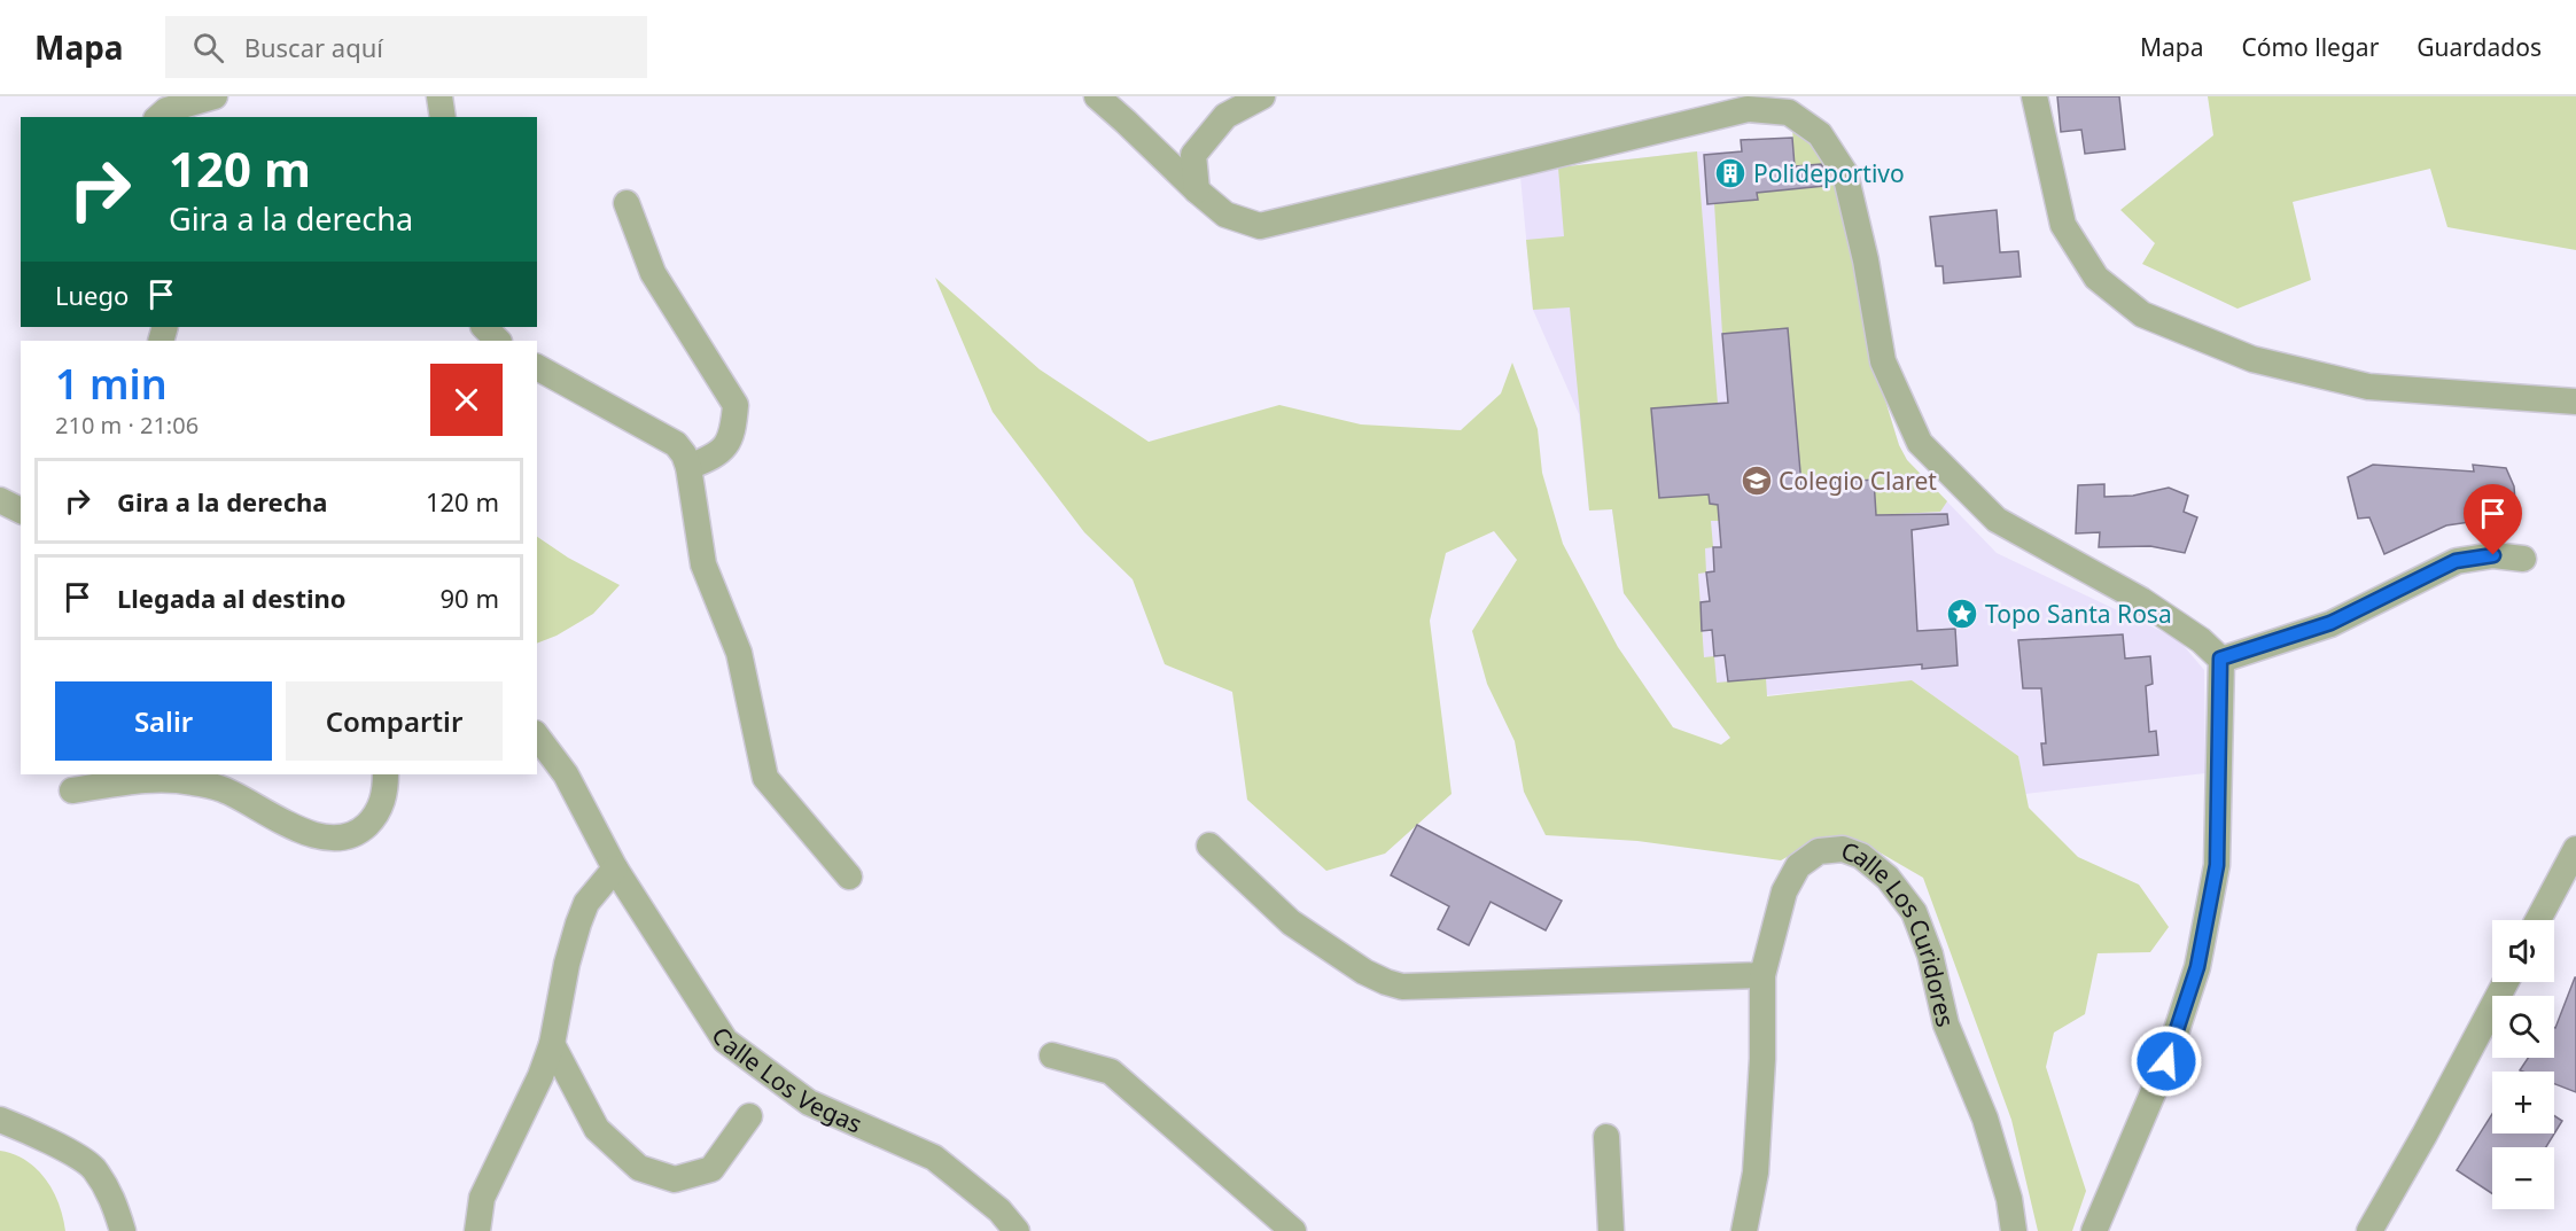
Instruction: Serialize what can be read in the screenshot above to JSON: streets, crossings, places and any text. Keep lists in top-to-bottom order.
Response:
{
  "streets": {
    "street": ["Calle Los Curidores", "Calle Los Vegas"]
  },
  "places": {
    "building": ["Polideportivo"],
    "school or university": ["Colegio Claret"],
    "place": ["Topo Santa Rosa"]
  },
  "page": {
    "header": "Mapa",
    "search": "Buscar aquí",
    "nav": ["Mapa", "Cómo llegar", "Guardados"],
    "turn": ["120 m", "Gira a la derecha"],
    "then": "Luego",
    "heading": ["1 min", "210 m · 21:06"],
    "list": [
      {
        "name": "Gira a la derecha",
        "value": "120 m"
      },
      {
        "name": "Llegada al destino",
        "value": "90 m"
      }
    ],
    "buttons": ["Salir", "Compartir"],
    "map_buttons": ["+", "−"]
  }
}
